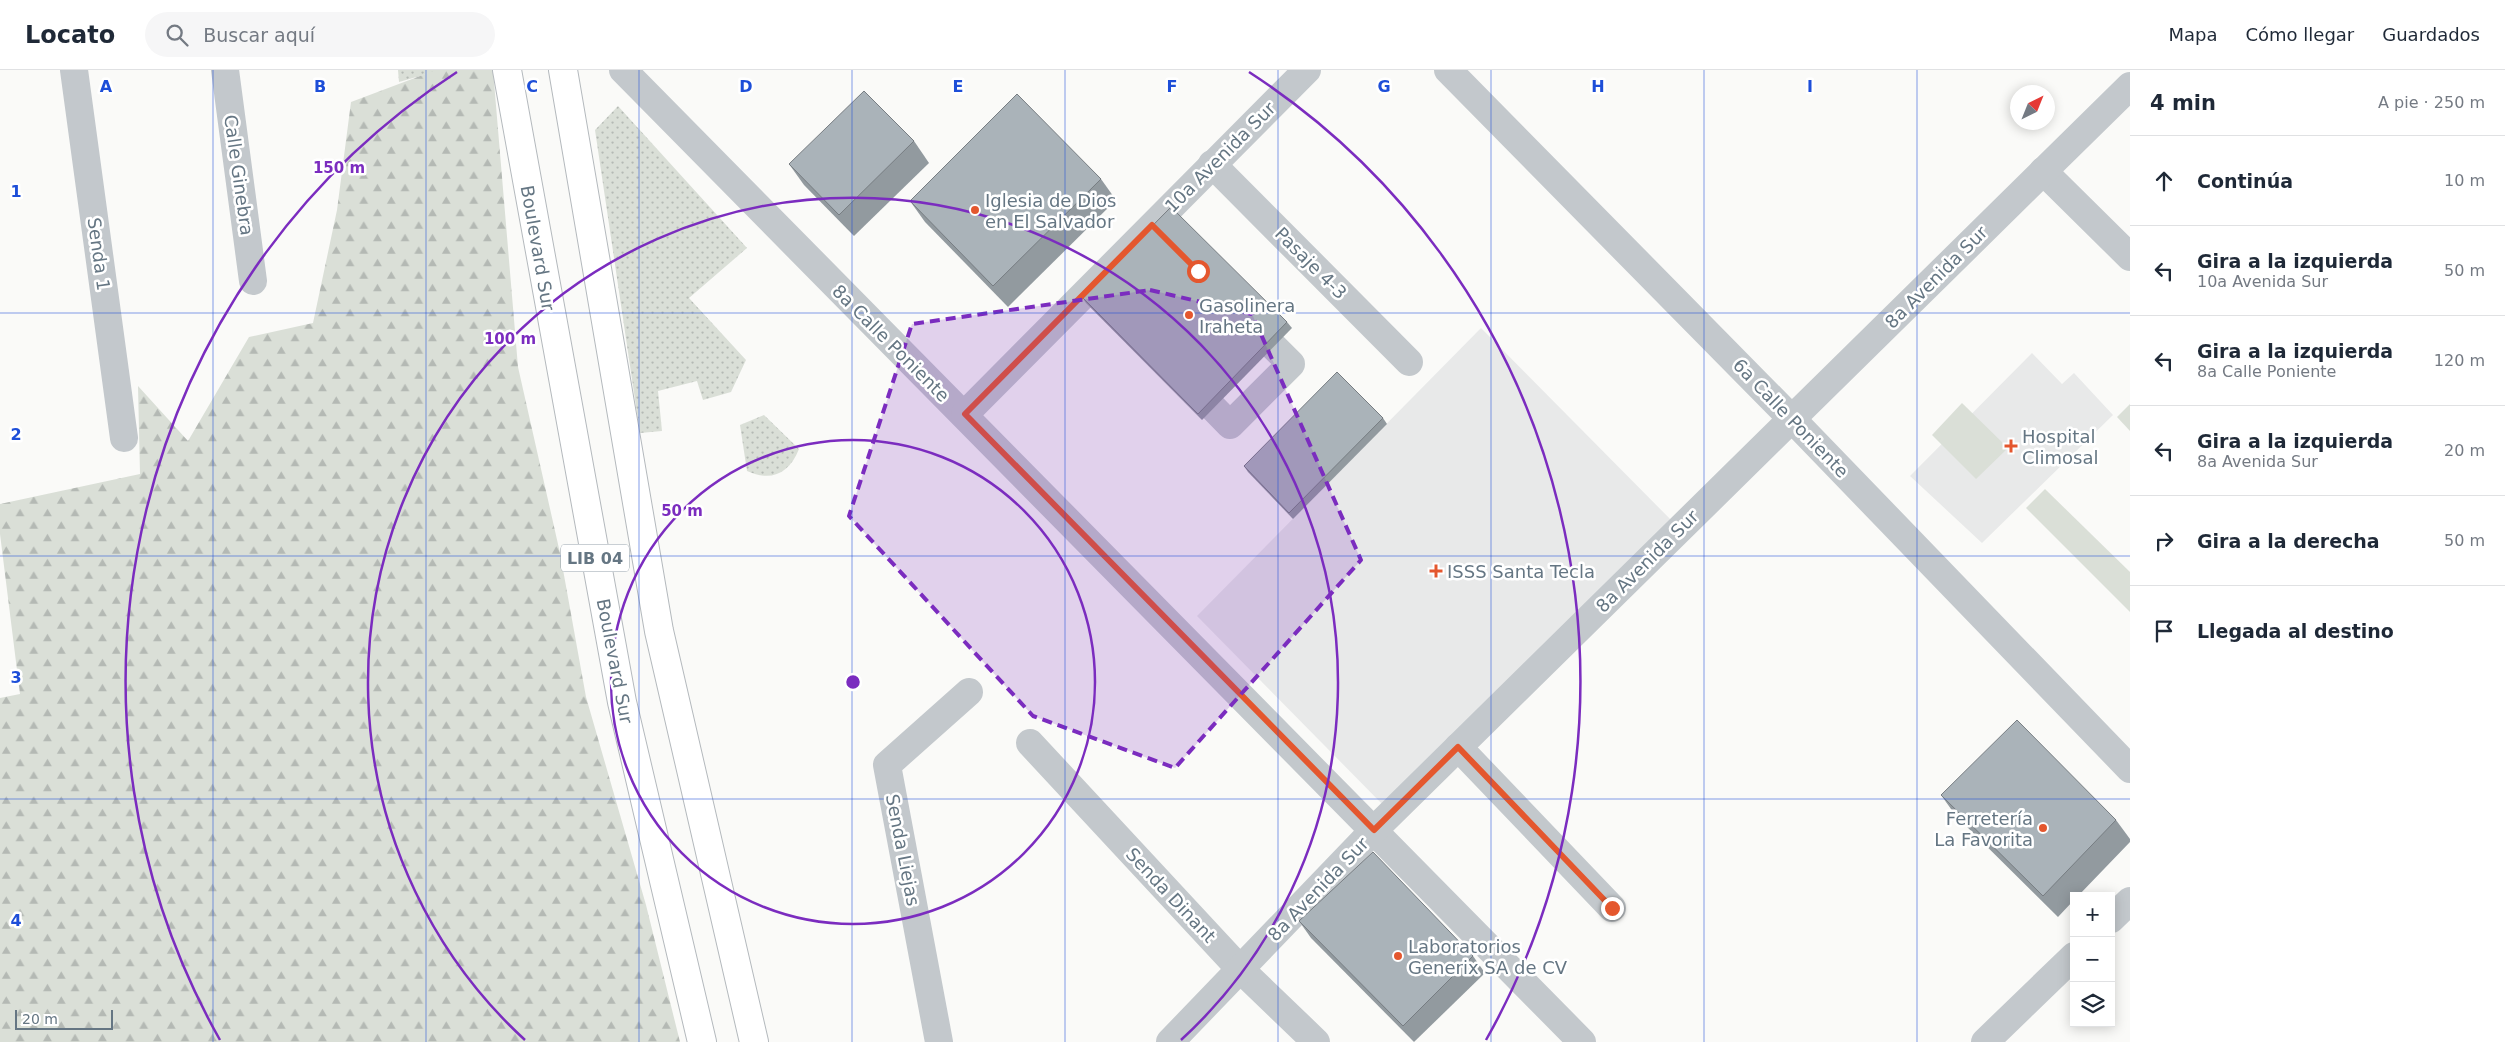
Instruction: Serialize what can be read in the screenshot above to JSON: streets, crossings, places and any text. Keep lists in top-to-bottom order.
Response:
{
  "streets": {
    "highway": ["Boulevard Sur", "LIB 04"],
    "street": [
      "10a Avenida Sur",
      "Calle Ginebra",
      "Senda 1",
      "Pasaje 4-3",
      "8a Avenida Sur",
      "8a Calle Poniente",
      "6a Calle Poniente",
      "Senda Liejas",
      "Senda Dinant"
    ]
  },
  "crossings": [
    ["10a Avenida Sur", "Pasaje 4-3"],
    ["10a Avenida Sur", "8a Calle Poniente"],
    ["8a Avenida Sur", "8a Calle Poniente"],
    ["8a Avenida Sur", "6a Calle Poniente"],
    ["8a Avenida Sur", "Senda Dinant"]
  ],
  "places": {
    "other": [
      "Iglesia de Dios en El Salvador",
      "Gasolinera Iraheta",
      "Ferretería La Favorita",
      "Laboratorios Generix SA de CV"
    ],
    "health": ["Hospital Climosal", "ISSS Santa Tecla"]
  },
  "scale_bar": "20 m",
  "north": "top right",
  "page": {
    "header": "Locato",
    "search": "Buscar aquí",
    "nav": ["Mapa", "Cómo llegar", "Guardados"],
    "heading": ["4 min", "A pie · 250 m"],
    "list": [
      ["Continúa", "10 m"],
      ["Gira a la izquierda", "10a Avenida Sur", "50 m"],
      ["Gira a la izquierda", "8a Calle Poniente", "120 m"],
      ["Gira a la izquierda", "8a Avenida Sur", "20 m"],
      ["Gira a la derecha", "50 m"],
      "Llegada al destino"
    ],
    "map_buttons": ["+", "−"],
    "scale": "20 m"
  },
  "grid": {
    "columns": [
      "A",
      "B",
      "C",
      "D",
      "E",
      "F",
      "G",
      "H",
      "I"
    ],
    "rows": [
      "1",
      "2",
      "3",
      "4"
    ]
  },
  "rings": ["150 m", "100 m", "50 m"]
}
